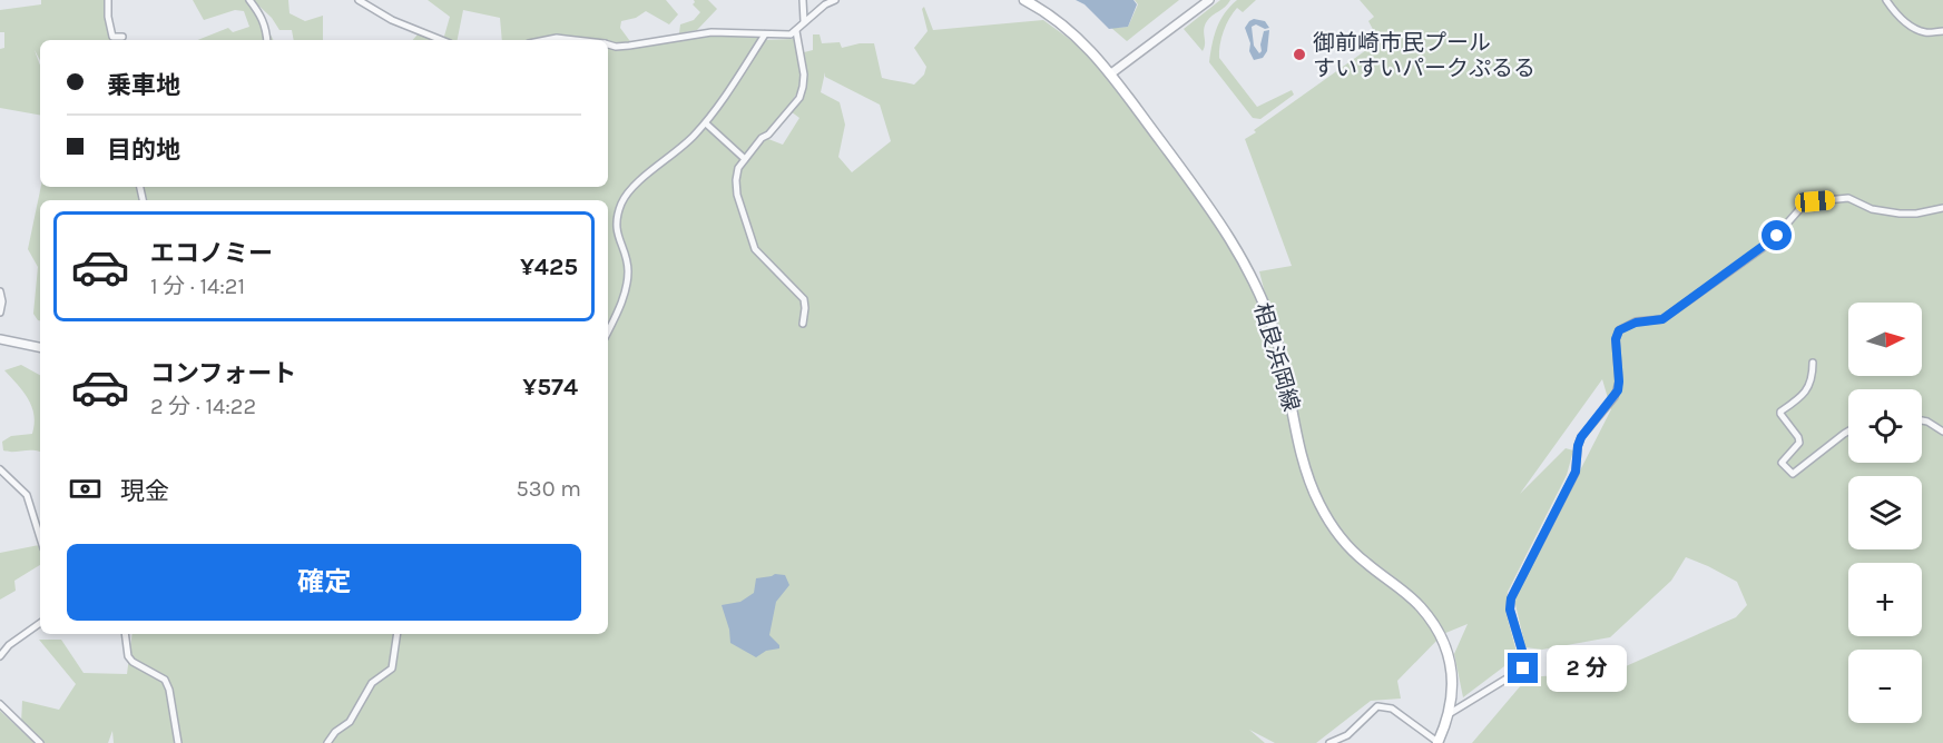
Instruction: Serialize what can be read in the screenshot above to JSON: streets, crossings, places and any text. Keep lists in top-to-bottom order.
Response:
{
  "streets": {
    "main road": ["相良浜岡線"]
  },
  "places": ["御前崎市民プール すいすいパークぷるる"],
  "north": "right",
  "page": {
    "banner": ["乗車地", "目的地"],
    "list": [
      {
        "name": "エコノミー",
        "note": "1 分 · 14:21",
        "value": "¥425"
      },
      {
        "name": "コンフォート",
        "note": "2 分 · 14:22",
        "value": "¥574"
      }
    ],
    "map_buttons": ["+", "−"],
    "pay": ["現金", "530 m"],
    "buttons": "確定",
    "bubble": "2 分"
  }
}
